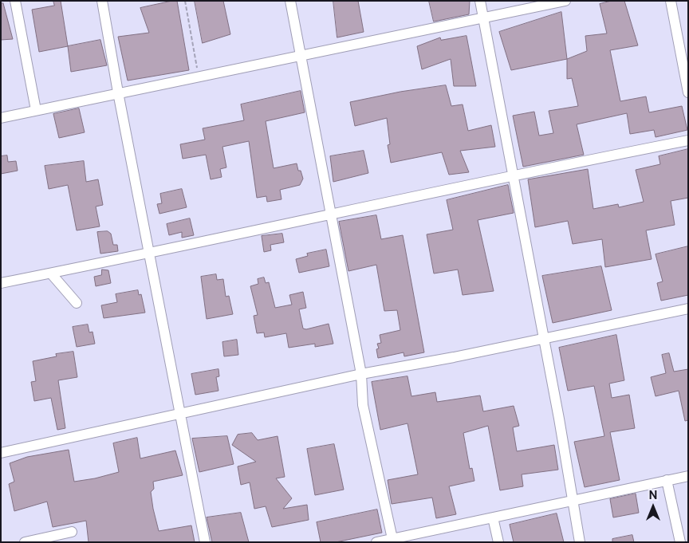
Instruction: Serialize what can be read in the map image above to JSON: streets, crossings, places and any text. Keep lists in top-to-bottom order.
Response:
{
  "north": "top"
}
